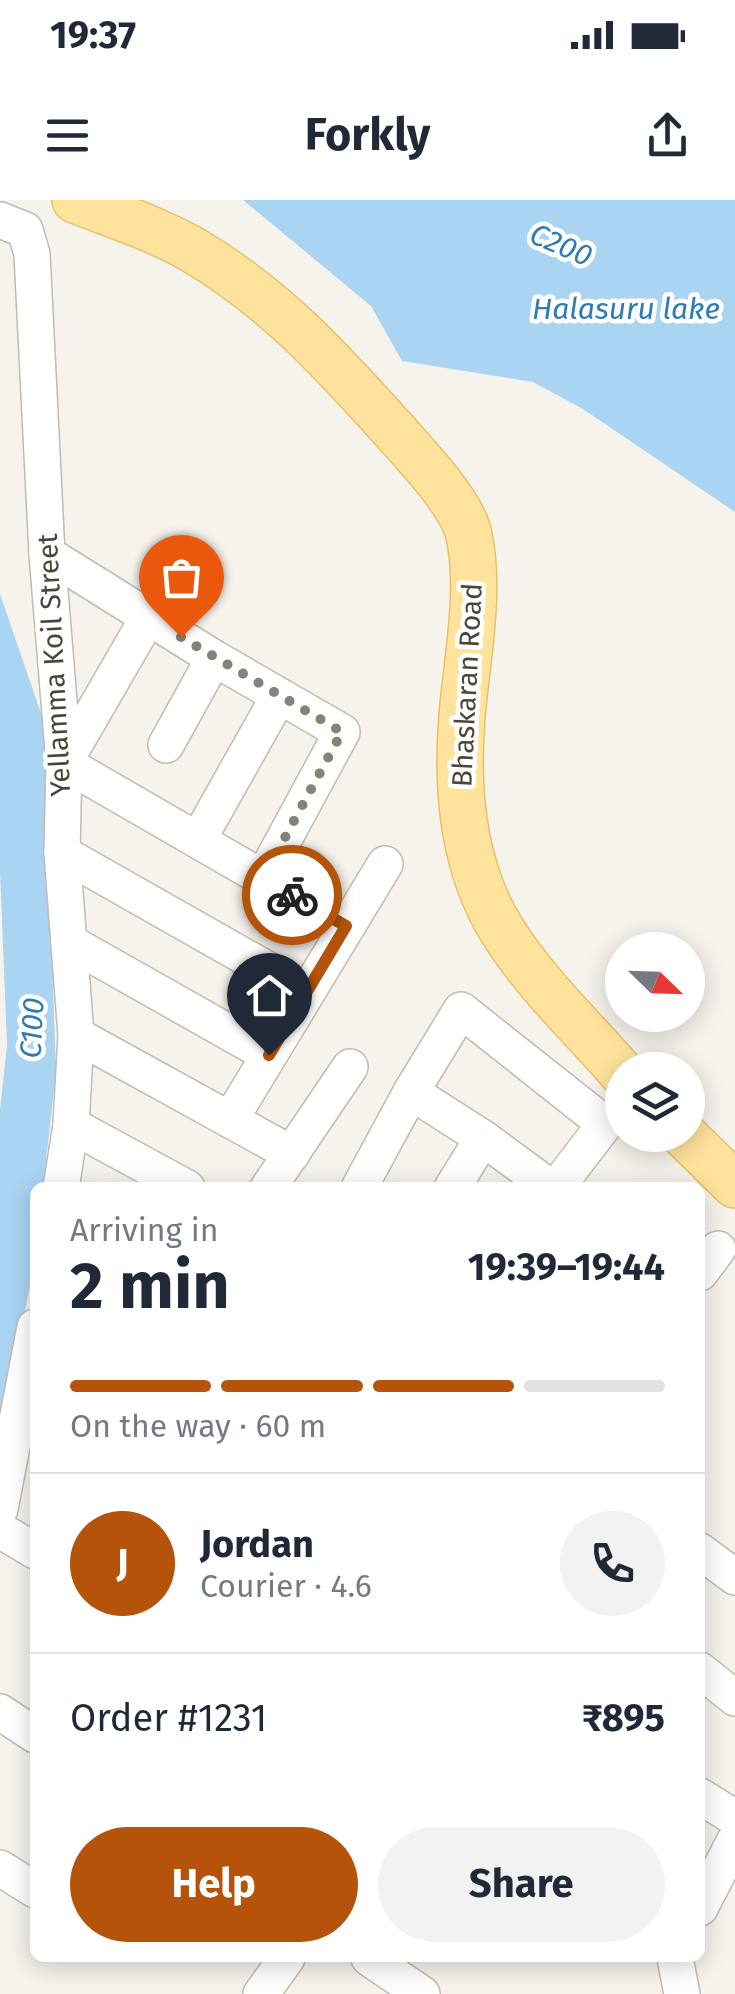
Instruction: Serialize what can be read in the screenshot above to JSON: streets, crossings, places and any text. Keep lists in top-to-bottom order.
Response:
{
  "streets": {
    "main road": ["Bhaskaran Road"],
    "street": ["Yellamma Koil Street"]
  },
  "water": ["C200", "Halasuru lake", "C100"],
  "north": "bottom right",
  "page": {
    "status": "19:37",
    "header": "Forkly",
    "heading": ["2 min", "Arriving in", "19:39–19:44"],
    "panel": [
      "Jordan",
      "Courier · 4.6",
      "Order #1231",
      "₹895"
    ],
    "bar": "On the way · 60 m",
    "round": "J",
    "buttons": ["Help", "Share"]
  }
}
